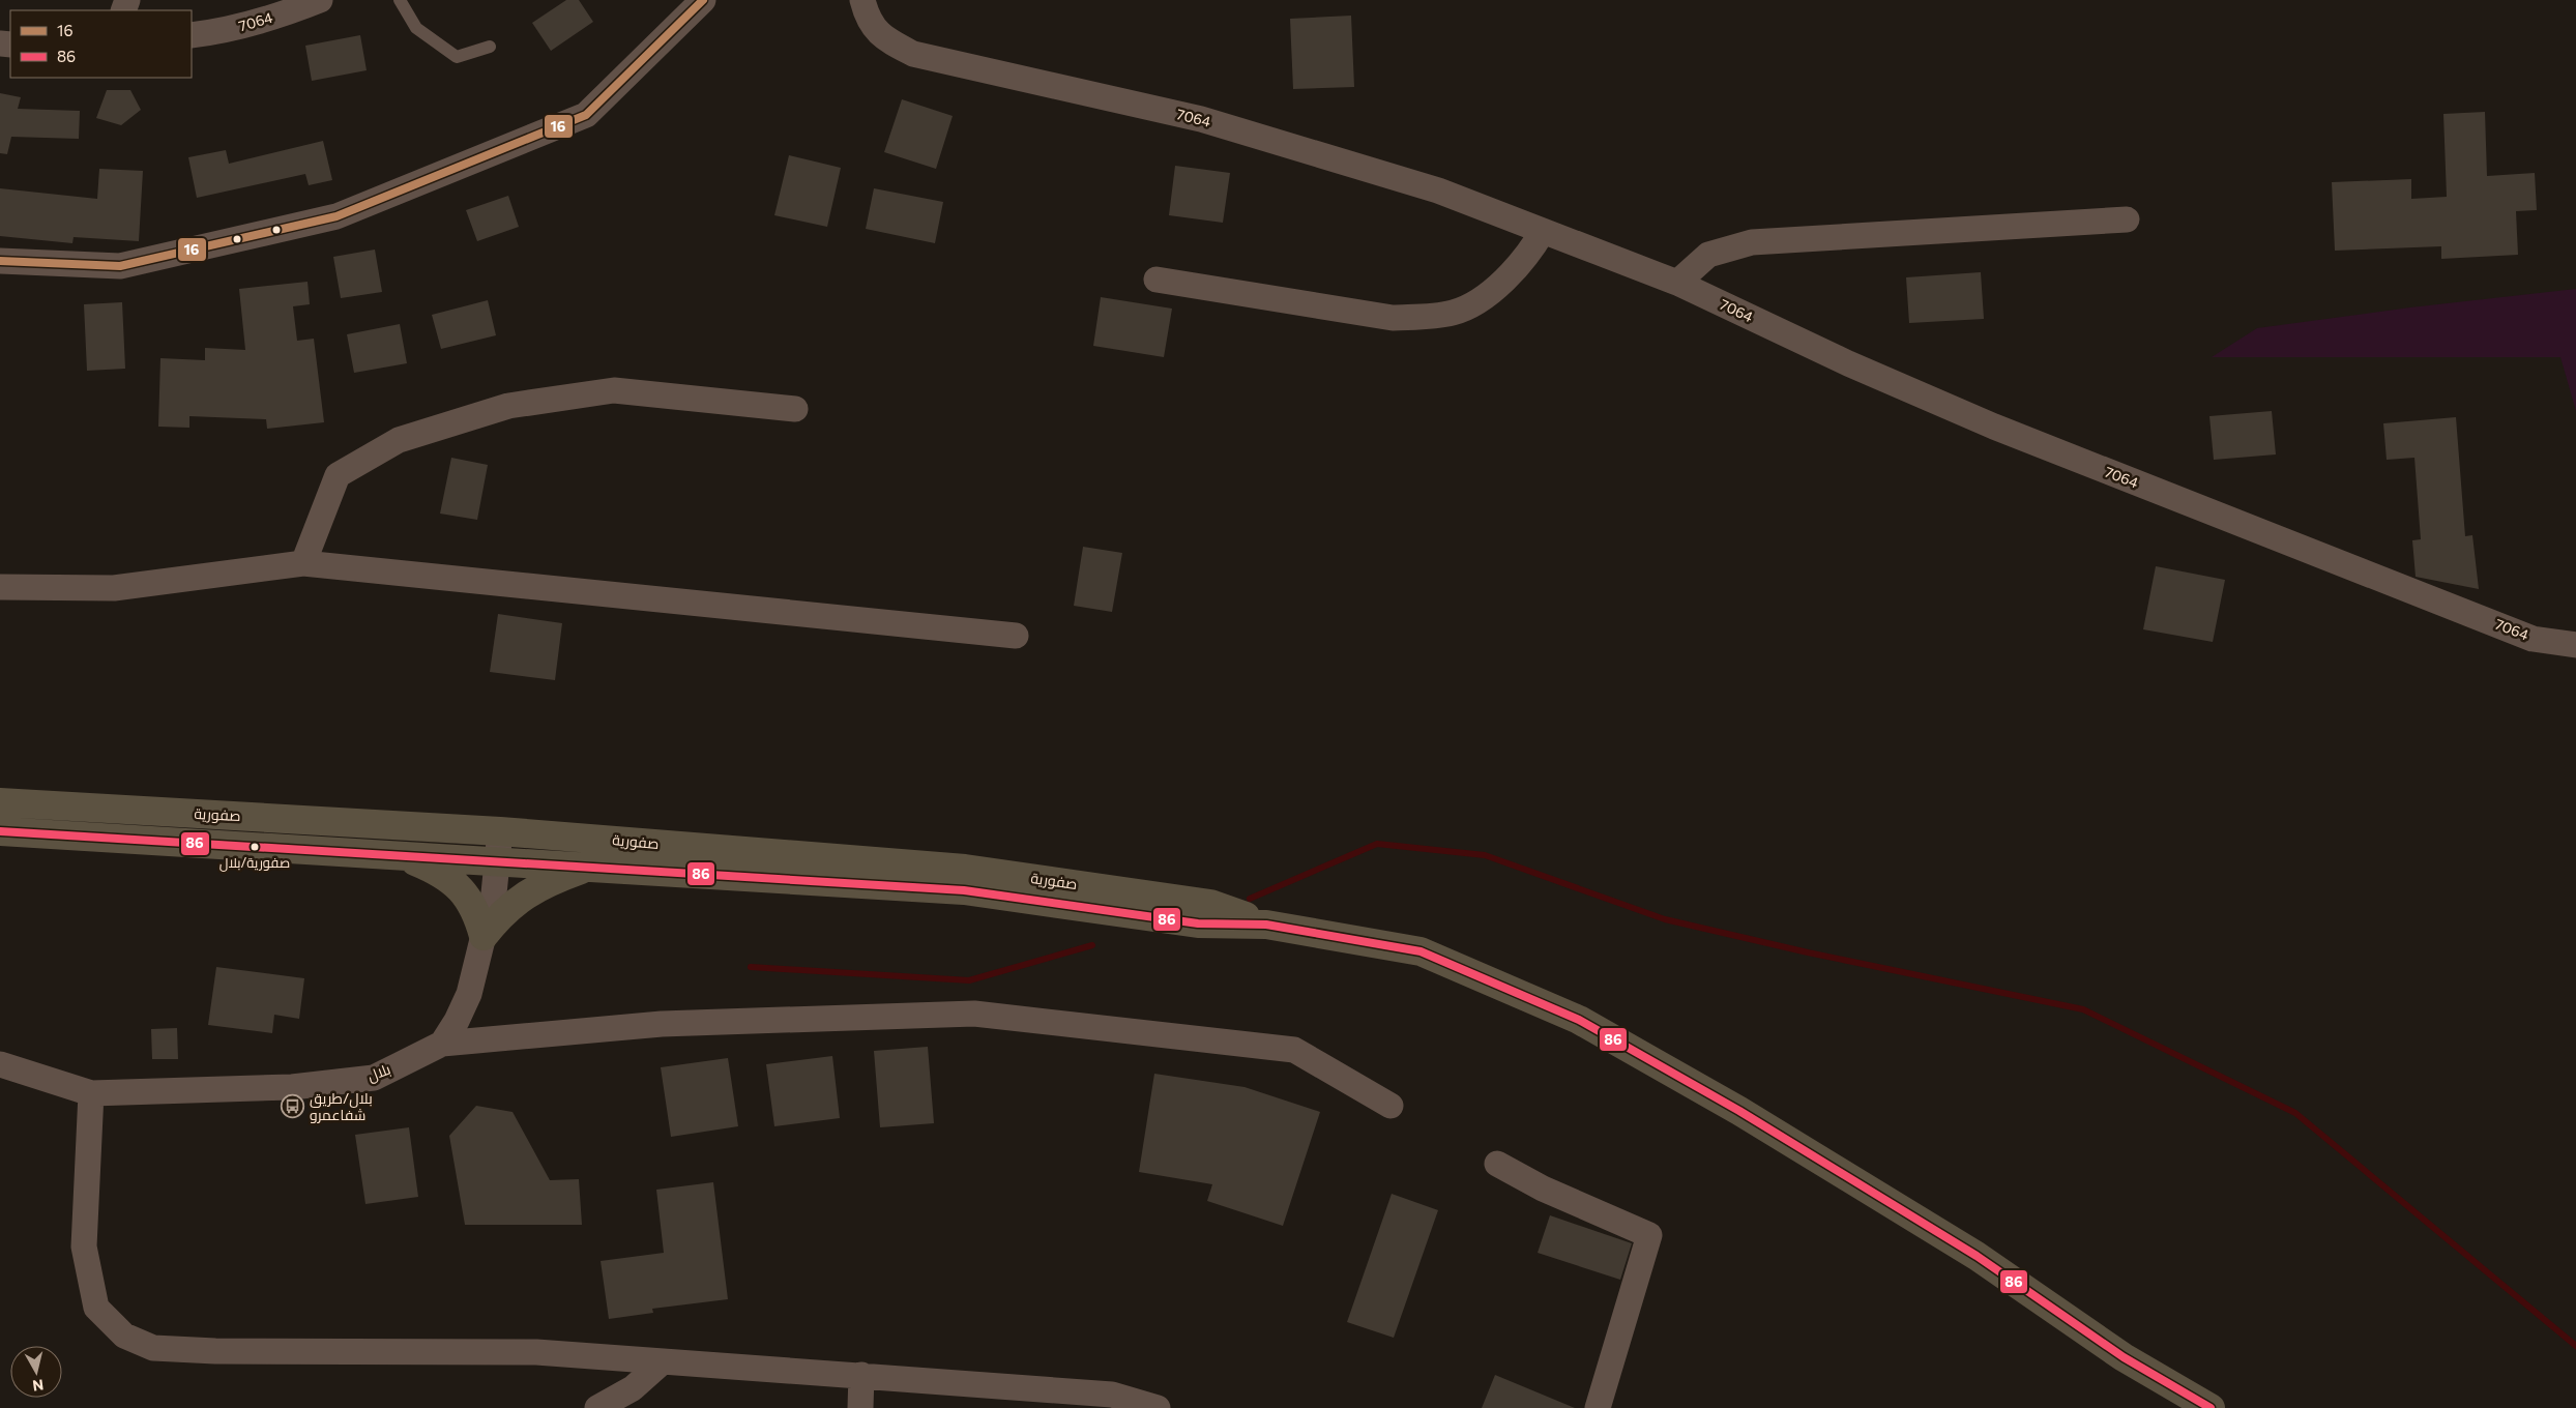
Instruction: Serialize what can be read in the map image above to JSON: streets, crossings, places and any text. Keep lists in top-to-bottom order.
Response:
{
  "streets": {
    "main road": ["صفورية"],
    "street": ["7064", "بلال"]
  },
  "places": {
    "other": ["صفورية/بلال"],
    "bus stop": ["بلال/طريق شفاعمرو"]
  },
  "lines": ["transit line 16", "transit line 86"],
  "legend": ["16", "86"],
  "north": "bottom"
}
